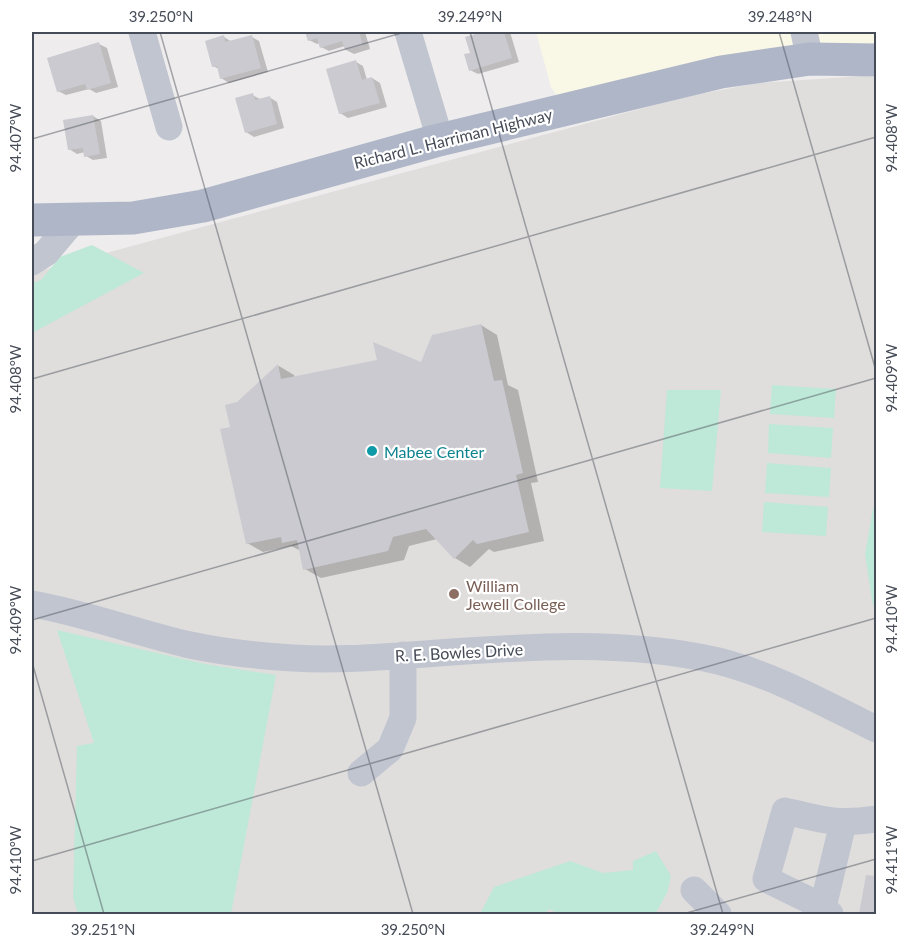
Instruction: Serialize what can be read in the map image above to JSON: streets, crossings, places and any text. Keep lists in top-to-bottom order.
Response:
{
  "streets": {
    "main road": ["Richard L. Harriman Highway"],
    "street": ["R. E. Bowles Drive"]
  },
  "places": ["Mabee Center", "William Jewell College"],
  "coordinates": [
    "39.250°N",
    "39.249°N",
    "39.248°N",
    "94.408°W",
    "94.407°W",
    "94.409°W",
    "94.410°W",
    "94.411°W",
    "39.251°N"
  ]
}
